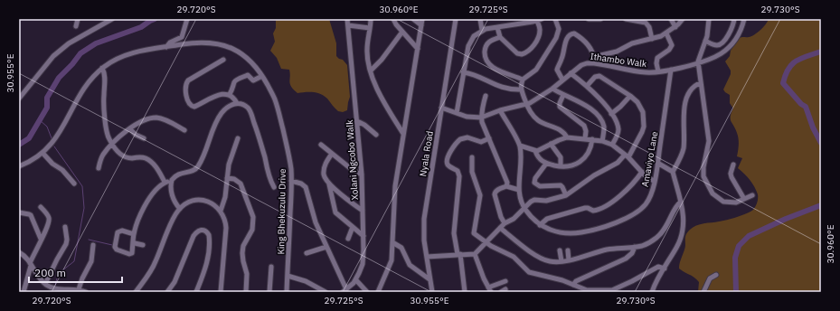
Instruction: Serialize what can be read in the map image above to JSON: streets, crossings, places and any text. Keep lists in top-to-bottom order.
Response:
{
  "streets": {
    "street": [
      "Ithambo Walk",
      "Nyala Road",
      "Amaviyo Lane",
      "Xolani Ngcobo Walk",
      "King Bhekuzulu Drive"
    ]
  },
  "crossings": [
    ["Ithambo Walk", "Nyala Road"],
    ["Ithambo Walk", "Amaviyo Lane"]
  ],
  "scale_bar": "200 m",
  "coordinates": [
    "29.720°S",
    "30.960°E",
    "29.725°S",
    "29.730°S",
    "30.955°E"
  ]
}
